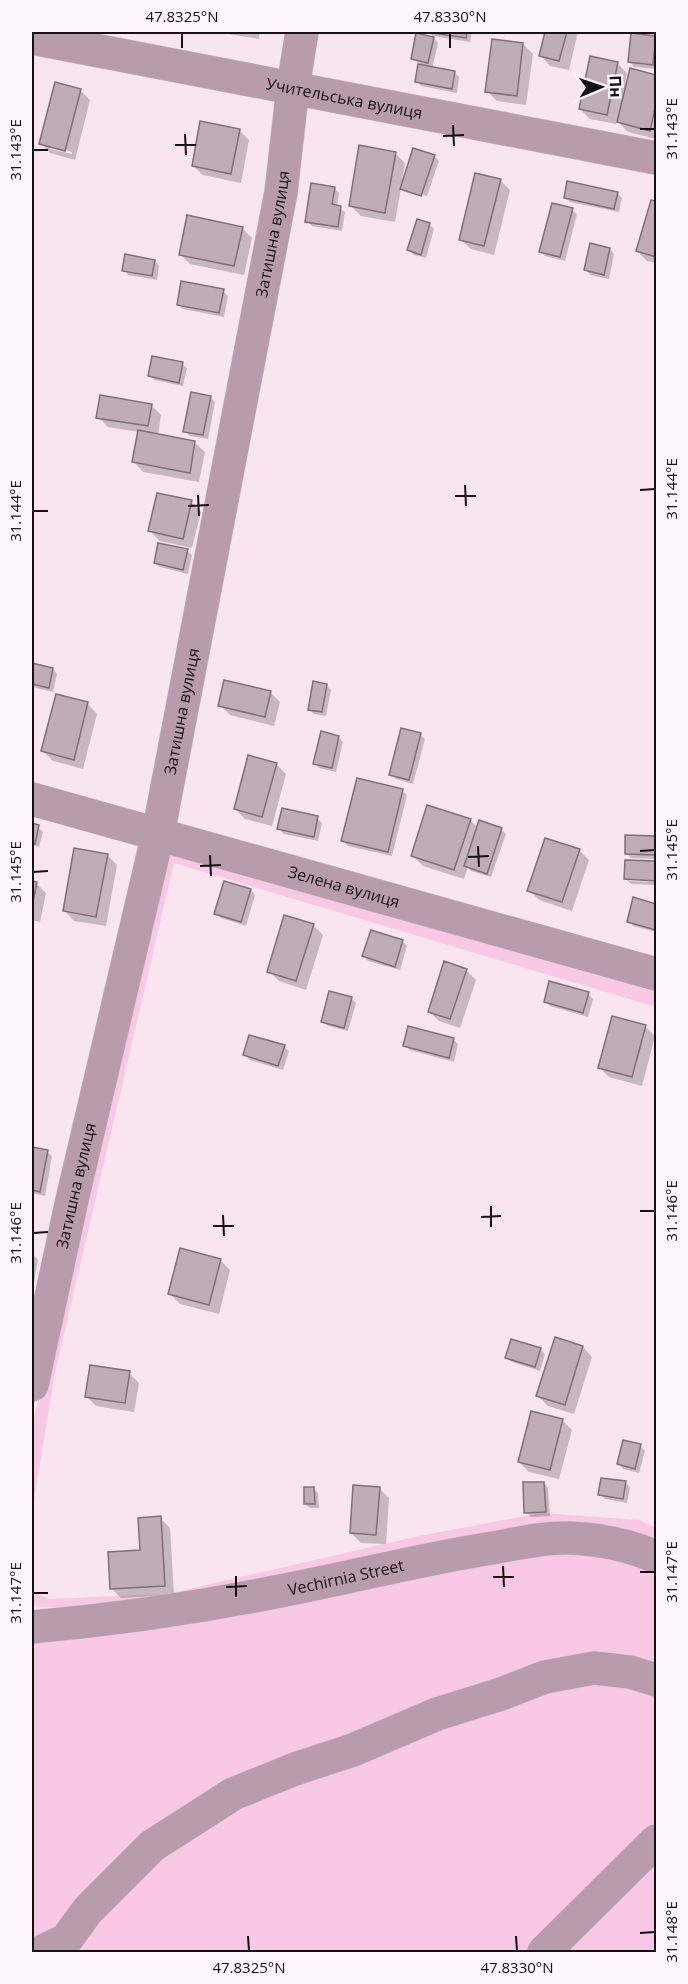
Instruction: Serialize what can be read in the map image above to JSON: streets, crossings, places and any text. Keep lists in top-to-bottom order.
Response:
{
  "streets": {
    "street": [
      "Учительська вулиця",
      "Затишна вулиця",
      "Зелена вулиця",
      "Vechirnia Street"
    ]
  },
  "crossings": [
    ["Учительська вулиця", "Затишна вулиця"],
    ["Затишна вулиця", "Зелена вулиця"]
  ],
  "north": "right",
  "coordinates": [
    "47.8325°N",
    "47.8330°N",
    "31.143°E",
    "31.144°E",
    "31.145°E",
    "31.146°E",
    "31.147°E",
    "31.148°E"
  ]
}
